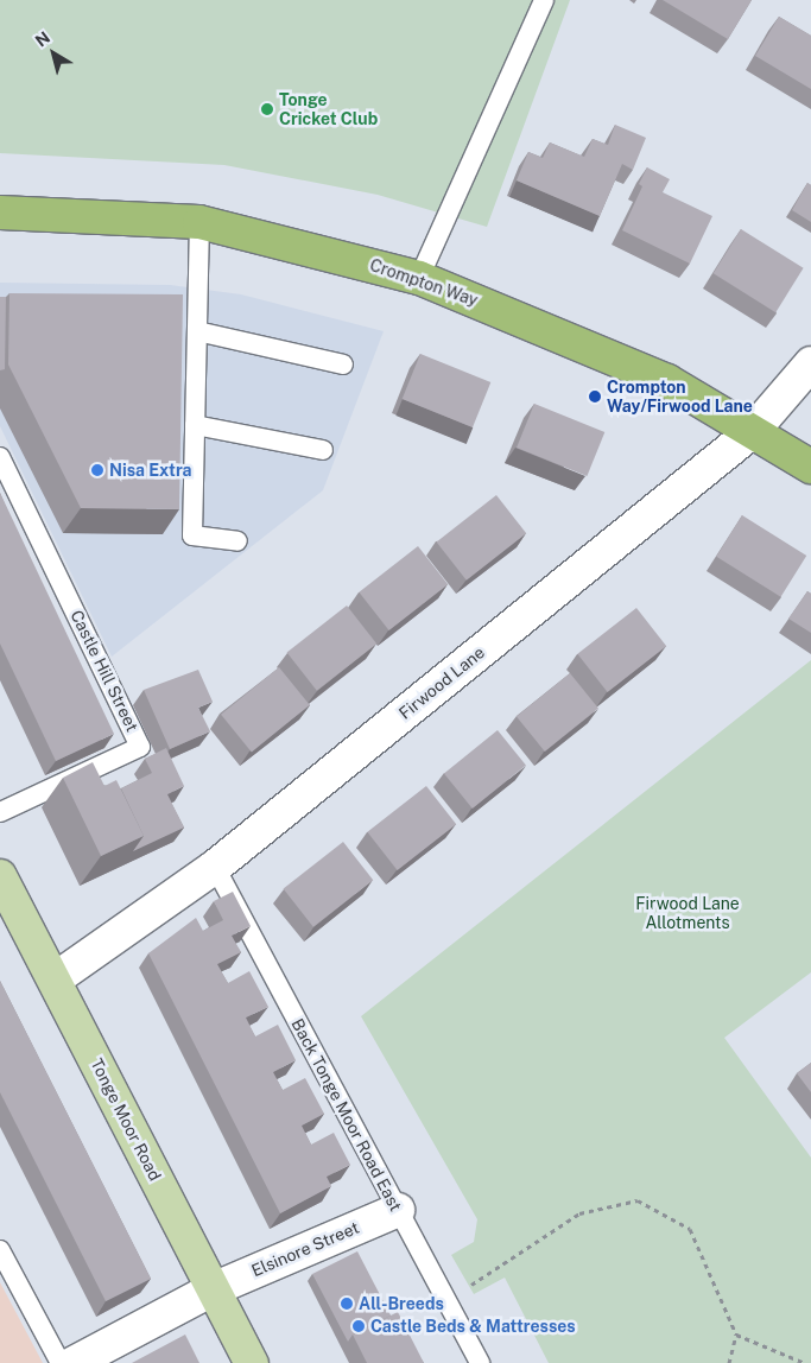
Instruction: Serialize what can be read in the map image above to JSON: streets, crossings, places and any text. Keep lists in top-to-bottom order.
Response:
{
  "streets": {
    "highway": ["Crompton Way"],
    "main road": ["Tonge Moor Road"],
    "street": ["Firwood Lane", "Elsinore Street"],
    "lane": ["Castle Hill Street", "Back Tonge Moor Road East"]
  },
  "crossings": [
    ["Crompton Way", "Firwood Lane"],
    ["Firwood Lane", "Back Tonge Moor Road East"],
    ["Firwood Lane", "Tonge Moor Road"],
    ["Back Tonge Moor Road East", "Elsinore Street"],
    ["Tonge Moor Road", "Elsinore Street"]
  ],
  "parks": ["Firwood Lane Allotments"],
  "places": [
    "Tonge Cricket Club",
    "Crompton Way/Firwood Lane",
    "Nisa Extra",
    "All-Breeds",
    "Castle Beds & Mattresses"
  ],
  "north": "top left"
}
